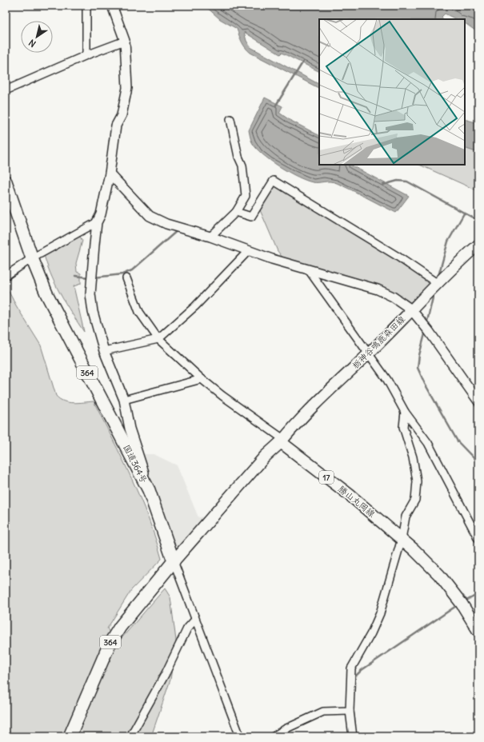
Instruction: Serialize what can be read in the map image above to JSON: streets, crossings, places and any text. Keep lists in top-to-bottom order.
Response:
{
  "streets": {
    "highway": ["364", "国道364号"],
    "main road": ["栃神谷鳴鹿森田線", "17", "勝山丸岡線"]
  },
  "crossings": [
    ["栃神谷鳴鹿森田線", "勝山丸岡線"],
    ["364", "国道364号"]
  ],
  "north": "bottom left"
}
